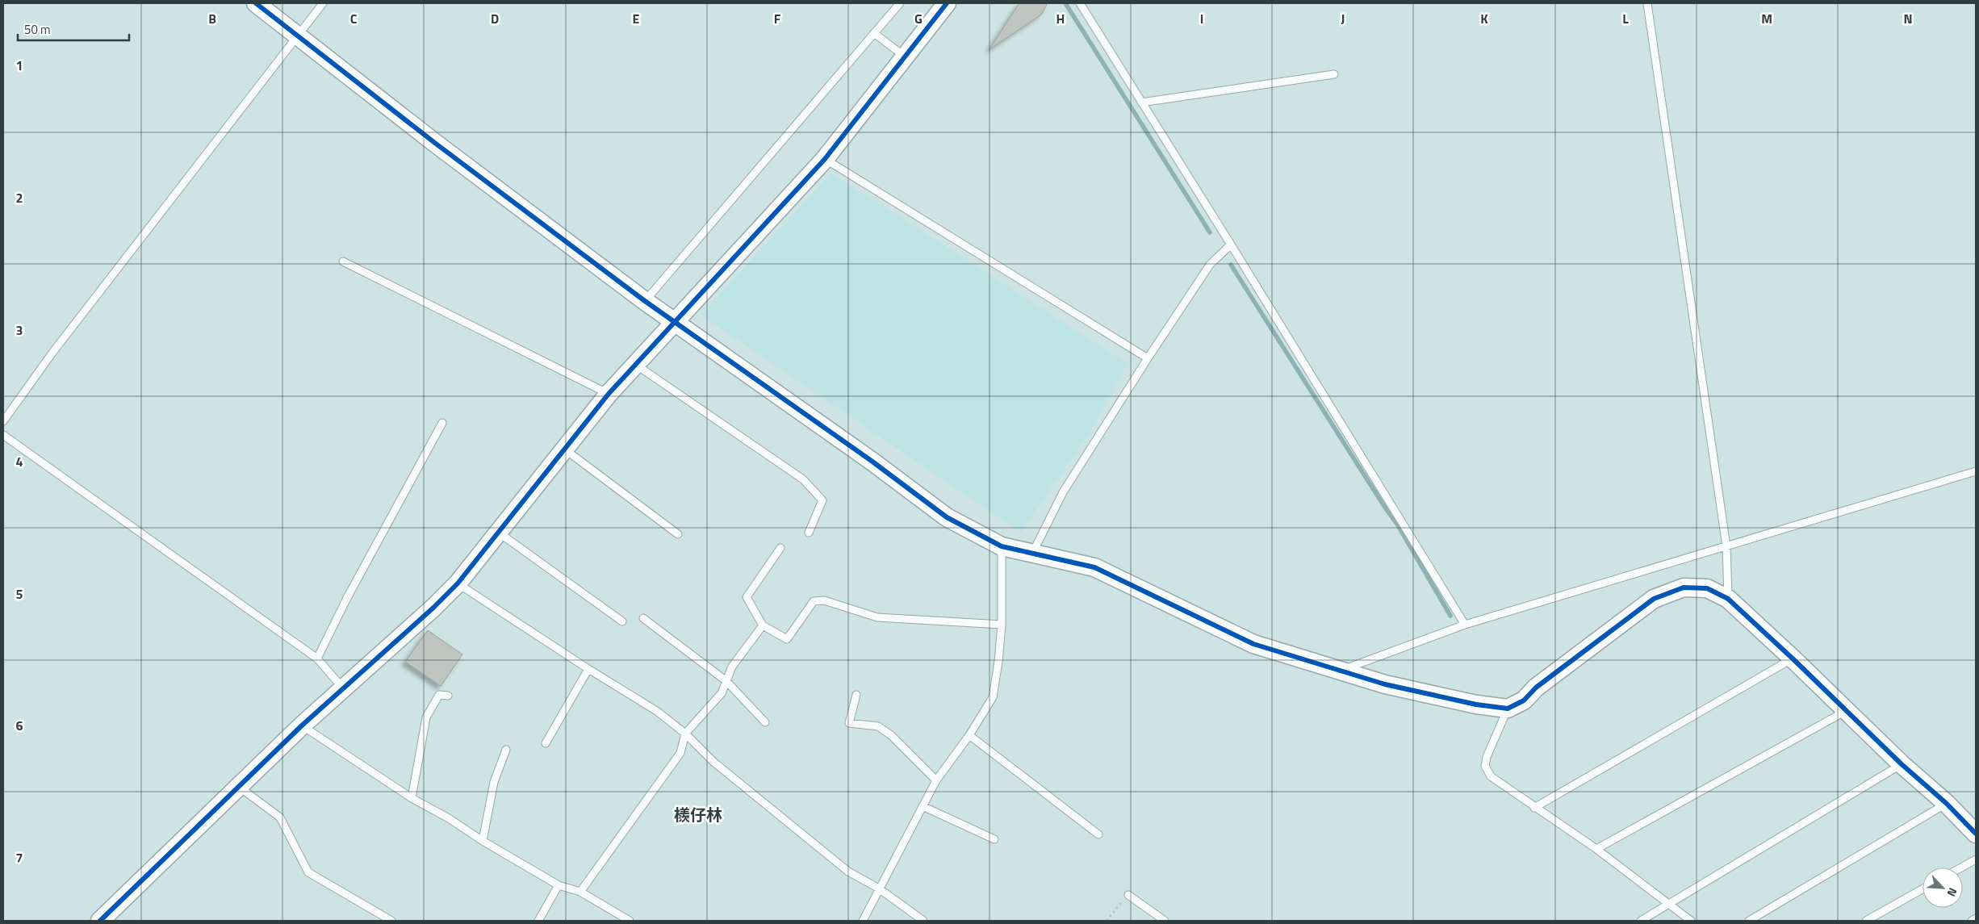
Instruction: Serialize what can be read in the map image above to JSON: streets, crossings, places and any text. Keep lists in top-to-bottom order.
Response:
{
  "districts": ["檨仔林"],
  "scale_bar": "50 m",
  "north": "bottom right",
  "grid": {
    "columns": [
      "B",
      "C",
      "D",
      "E",
      "F",
      "G",
      "H",
      "I",
      "J",
      "K",
      "L",
      "M",
      "N"
    ],
    "rows": [
      "1",
      "2",
      "3",
      "4",
      "5",
      "6",
      "7"
    ]
  }
}
